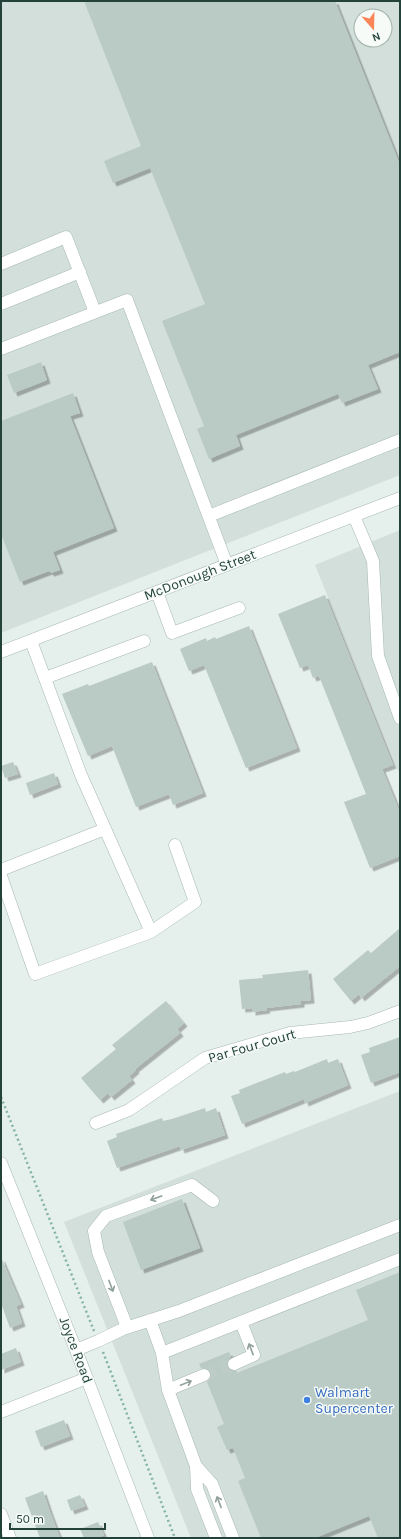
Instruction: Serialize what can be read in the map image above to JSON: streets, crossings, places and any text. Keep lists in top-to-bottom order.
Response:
{
  "streets": {
    "street": ["McDonough Street", "Par Four Court", "Joyce Road"]
  },
  "places": ["Walmart Supercenter"],
  "scale_bar": "50 m",
  "north": "bottom"
}
